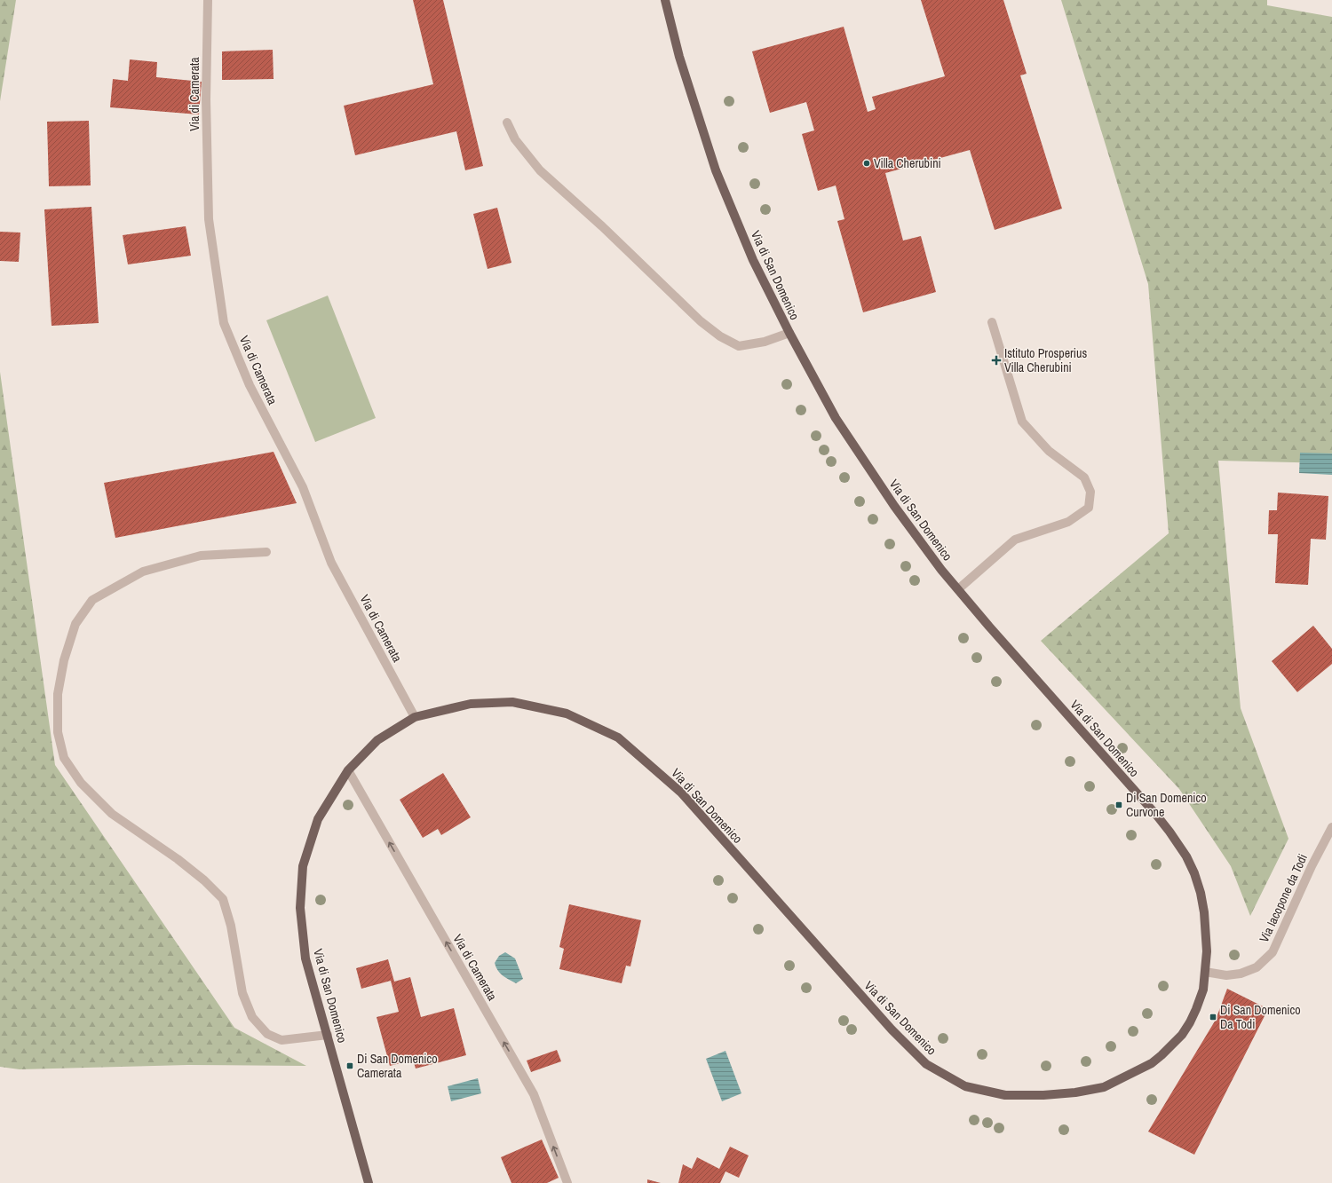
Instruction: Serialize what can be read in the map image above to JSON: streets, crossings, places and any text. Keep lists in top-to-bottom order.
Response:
{
  "streets": {
    "main road": ["Via di San Domenico"],
    "street": ["Via di Camerata", "Via Iacopone da Todi"]
  },
  "crossings": [
    ["Via di Camerata", "Via di San Domenico"],
    ["Via di San Domenico", "Via Iacopone da Todi"]
  ],
  "one_way": ["Via di Camerata"],
  "places": {
    "other": ["Villa Cherubini"],
    "health": ["Istituto Prosperius Villa Cherubini"],
    "transit": ["Di San Domenico Curvone", "Di San Domenico Da Todi", "Di San Domenico Camerata"]
  }
}
